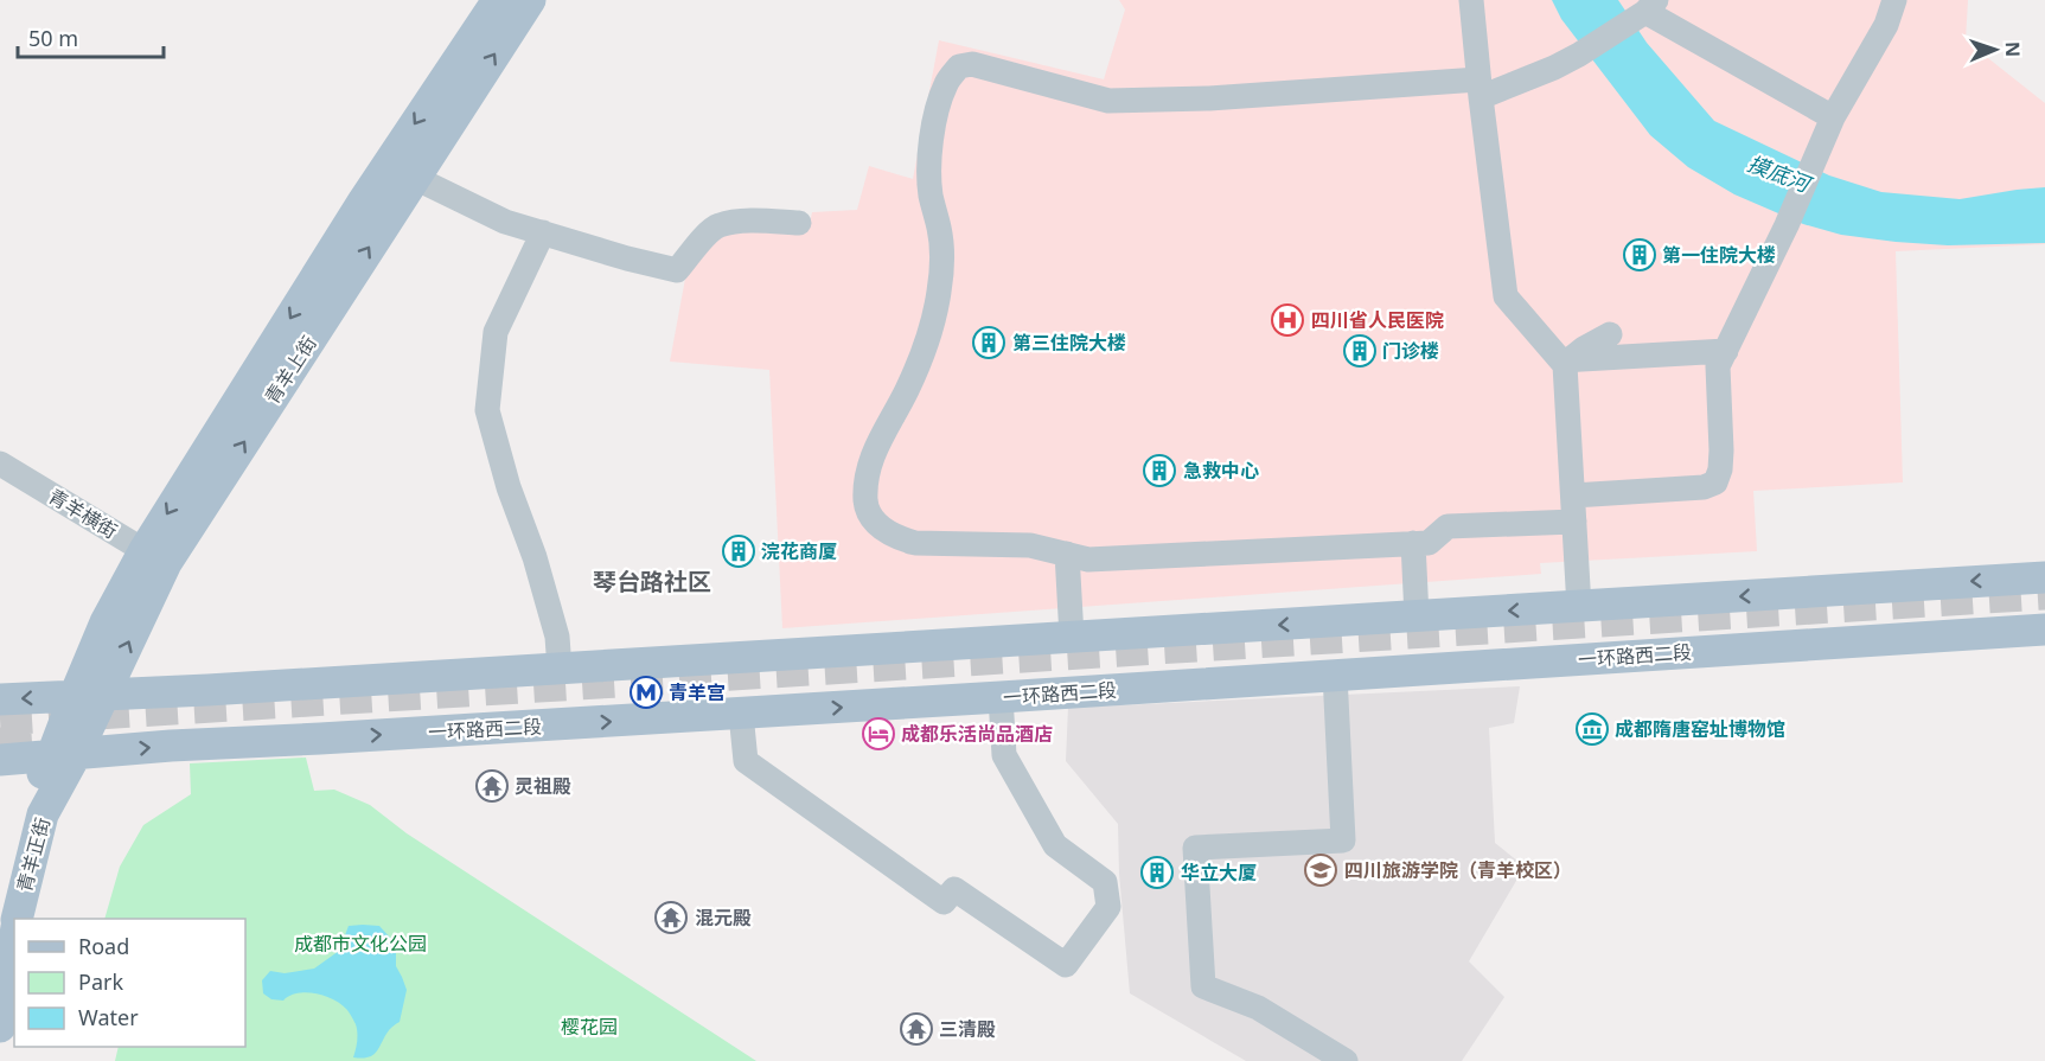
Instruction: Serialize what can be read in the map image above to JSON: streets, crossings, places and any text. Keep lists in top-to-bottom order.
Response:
{
  "streets": {
    "main road": ["青羊上街", "一环路西二段", "青羊正街"],
    "street": ["青羊横街"]
  },
  "crossings": [
    ["青羊上街", "青羊横街"],
    ["青羊上街", "一环路西二段"],
    ["青羊上街", "青羊正街"],
    ["一环路西二段", "青羊正街"]
  ],
  "districts": ["琴台路社区"],
  "water": ["摸底河"],
  "parks": ["成都市文化公园", "樱花园"],
  "places": {
    "building": [
      "第一住院大楼",
      "第三住院大楼",
      "门诊楼",
      "急救中心",
      "浣花商厦",
      "华立大厦"
    ],
    "hospital": ["四川省人民医院"],
    "metro station": ["青羊宫"],
    "museum": ["成都隋唐窑址博物馆"],
    "hotel": ["成都乐活尚品酒店"],
    "temple": ["灵祖殿", "混元殿", "三清殿"],
    "school or university": ["四川旅游学院（青羊校区）"]
  },
  "legend": ["Road", "Park", "Water"],
  "scale_bar": "50 m",
  "north": "right"
}
